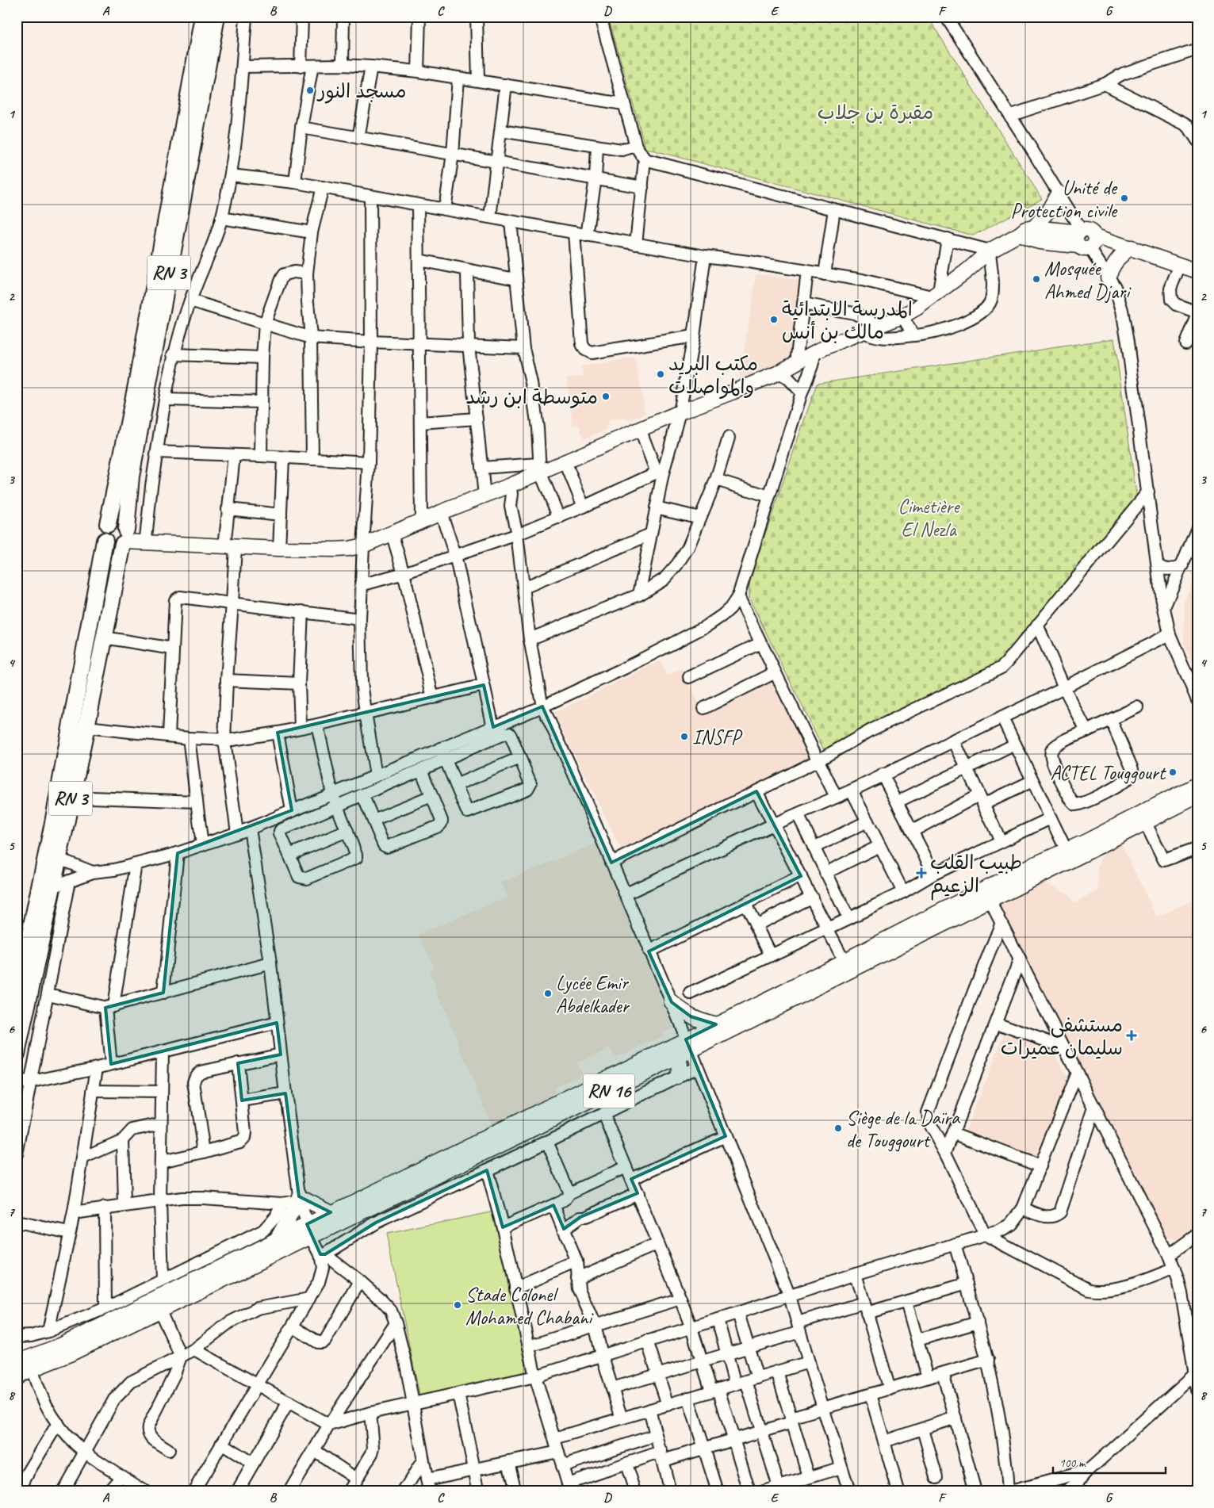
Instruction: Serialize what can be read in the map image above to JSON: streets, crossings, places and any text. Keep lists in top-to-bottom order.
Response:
{
  "streets": {
    "highway": ["RN 3"],
    "main road": ["RN 16"]
  },
  "parks": ["مقبرة بن جلاب", "Cimetière El Nezla"],
  "places": {
    "other": [
      "مسجد النور",
      "Unité de Protection civile",
      "Mosquée Ahmed Djari",
      "المدرسة الابتدائية مالك بن أنس",
      "مكتب البريد والمواصلات",
      "متوسطة ابن رشد",
      "INSFP",
      "ACTEL Touggourt",
      "Lycée Emir Abdelkader",
      "Siège de la Daïra de Touggourt",
      "Stade Colonel Mohamed Chabani"
    ],
    "health": ["طبيب القلب الزعيم", "مستشفى سليمان عميرات"]
  },
  "scale_bar": "100 m",
  "grid": {
    "columns": [
      "A",
      "B",
      "C",
      "D",
      "E",
      "F",
      "G"
    ],
    "rows": [
      "1",
      "2",
      "3",
      "4",
      "5",
      "6",
      "7",
      "8"
    ]
  }
}
